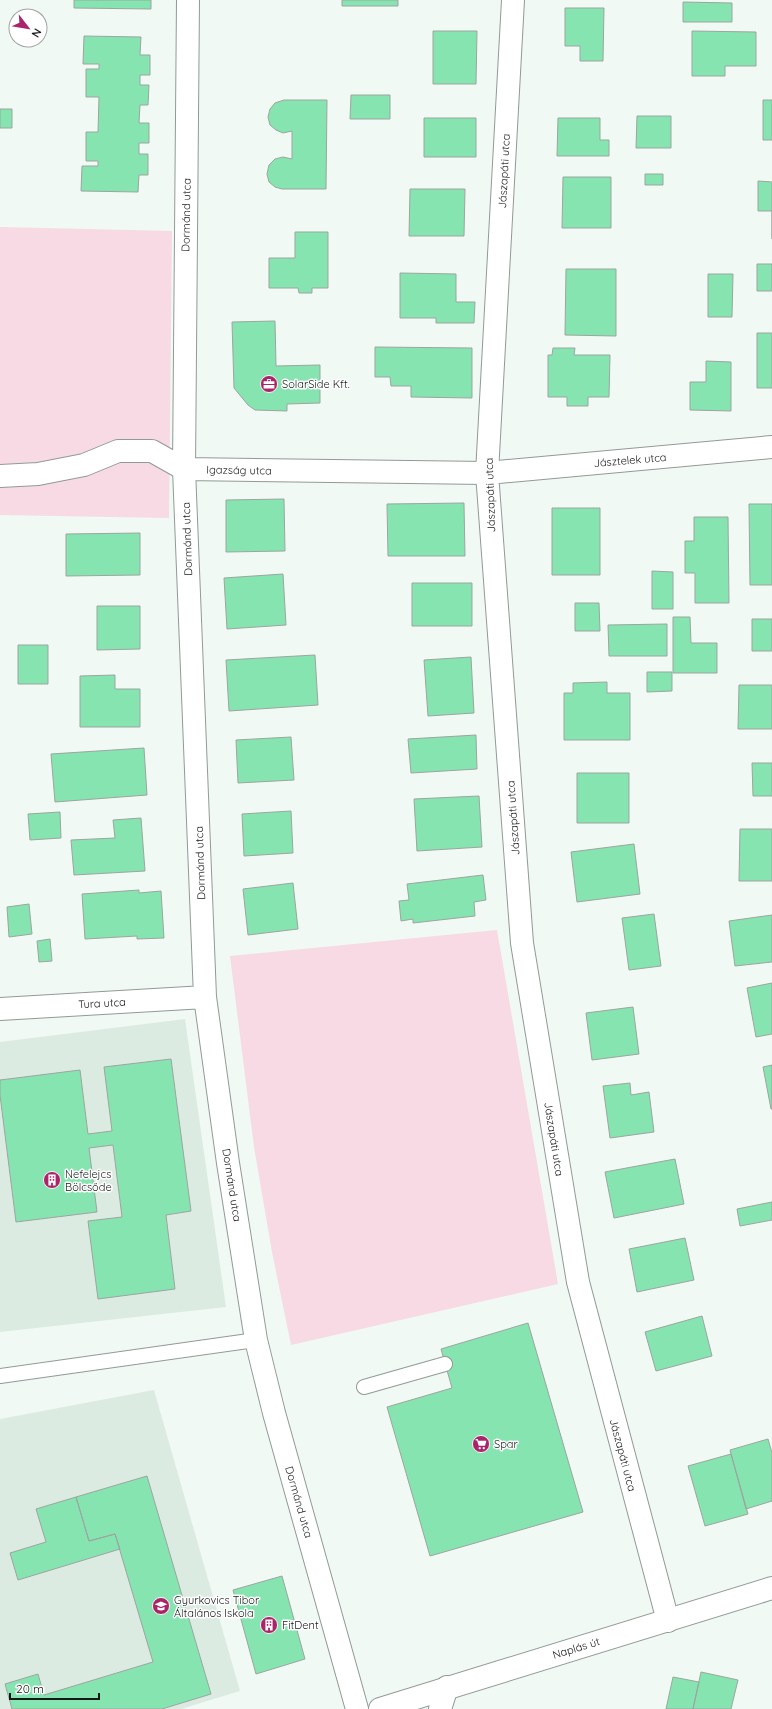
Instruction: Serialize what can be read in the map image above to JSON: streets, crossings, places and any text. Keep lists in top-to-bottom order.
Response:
{
  "streets": {
    "street": [
      "Jászapáti utca",
      "Dormánd utca",
      "Jásztelek utca",
      "Igazság utca",
      "Tura utca",
      "Naplás út"
    ]
  },
  "crossings": [
    ["Jászapáti utca", "Jásztelek utca"],
    ["Jászapáti utca", "Igazság utca"],
    ["Jászapáti utca", "Naplás út"],
    ["Dormánd utca", "Igazság utca"],
    ["Dormánd utca", "Tura utca"],
    ["Jásztelek utca", "Igazság utca"]
  ],
  "places": {
    "office": ["SolarSide Kft."],
    "building": ["Nefelejcs Bölcsőde", "FitDent"],
    "supermarket": ["Spar"],
    "school or university": ["Gyurkovics Tibor Általános Iskola"]
  },
  "scale_bar": "20 m",
  "north": "bottom right"
}
